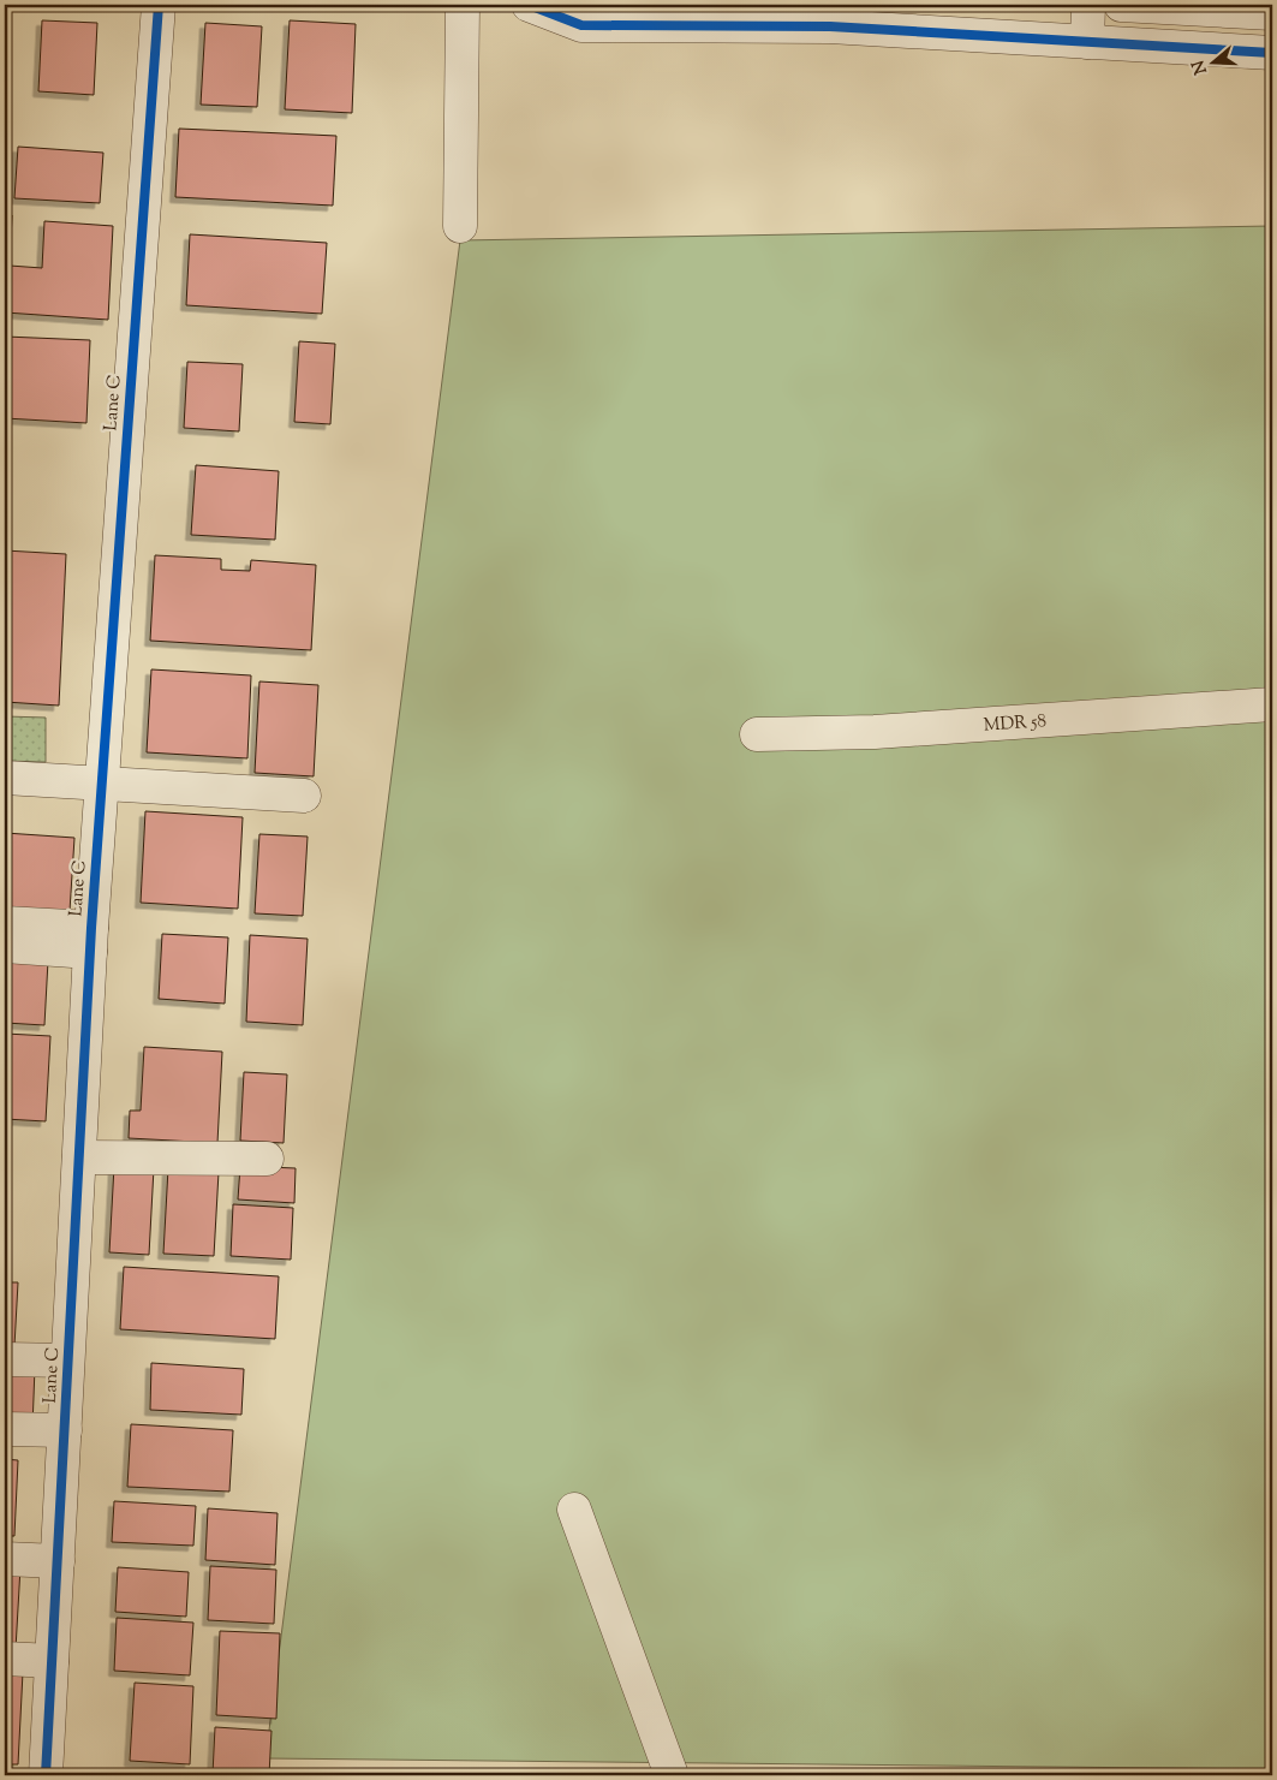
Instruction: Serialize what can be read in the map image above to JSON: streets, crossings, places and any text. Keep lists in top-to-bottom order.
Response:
{
  "streets": {
    "street": ["Lane C", "MDR 58"]
  },
  "north": "left"
}
